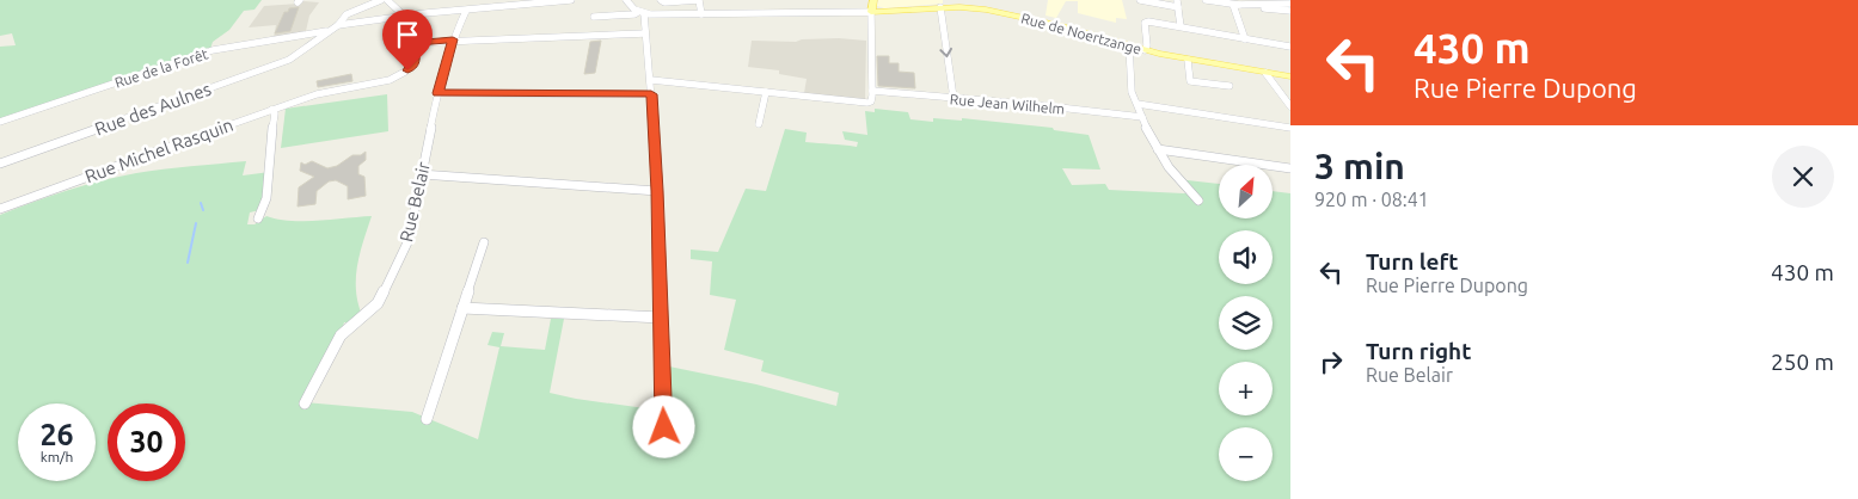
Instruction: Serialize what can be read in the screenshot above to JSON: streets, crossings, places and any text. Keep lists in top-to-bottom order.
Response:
{
  "streets": {
    "main road": ["Rue de Noertzange"],
    "street": [
      "Rue de la Forêt",
      "Rue Jean Wilhelm",
      "Rue des Aulnes",
      "Rue Michel Rasquin",
      "Rue Belair"
    ]
  },
  "crossings": [
    ["Rue de la Forêt", "Rue des Aulnes"]
  ],
  "north": "top right",
  "page": {
    "turn": ["430 m", "Rue Pierre Dupong"],
    "heading": ["3 min", "920 m · 08:41"],
    "map_buttons": ["+", "−"],
    "list": [
      {
        "name": "Turn left",
        "note": "Rue Pierre Dupong",
        "value": "430 m"
      },
      {
        "name": "Turn right",
        "note": "Rue Belair",
        "value": "250 m"
      }
    ],
    "speed": "26 km/h",
    "limit": "30"
  }
}
